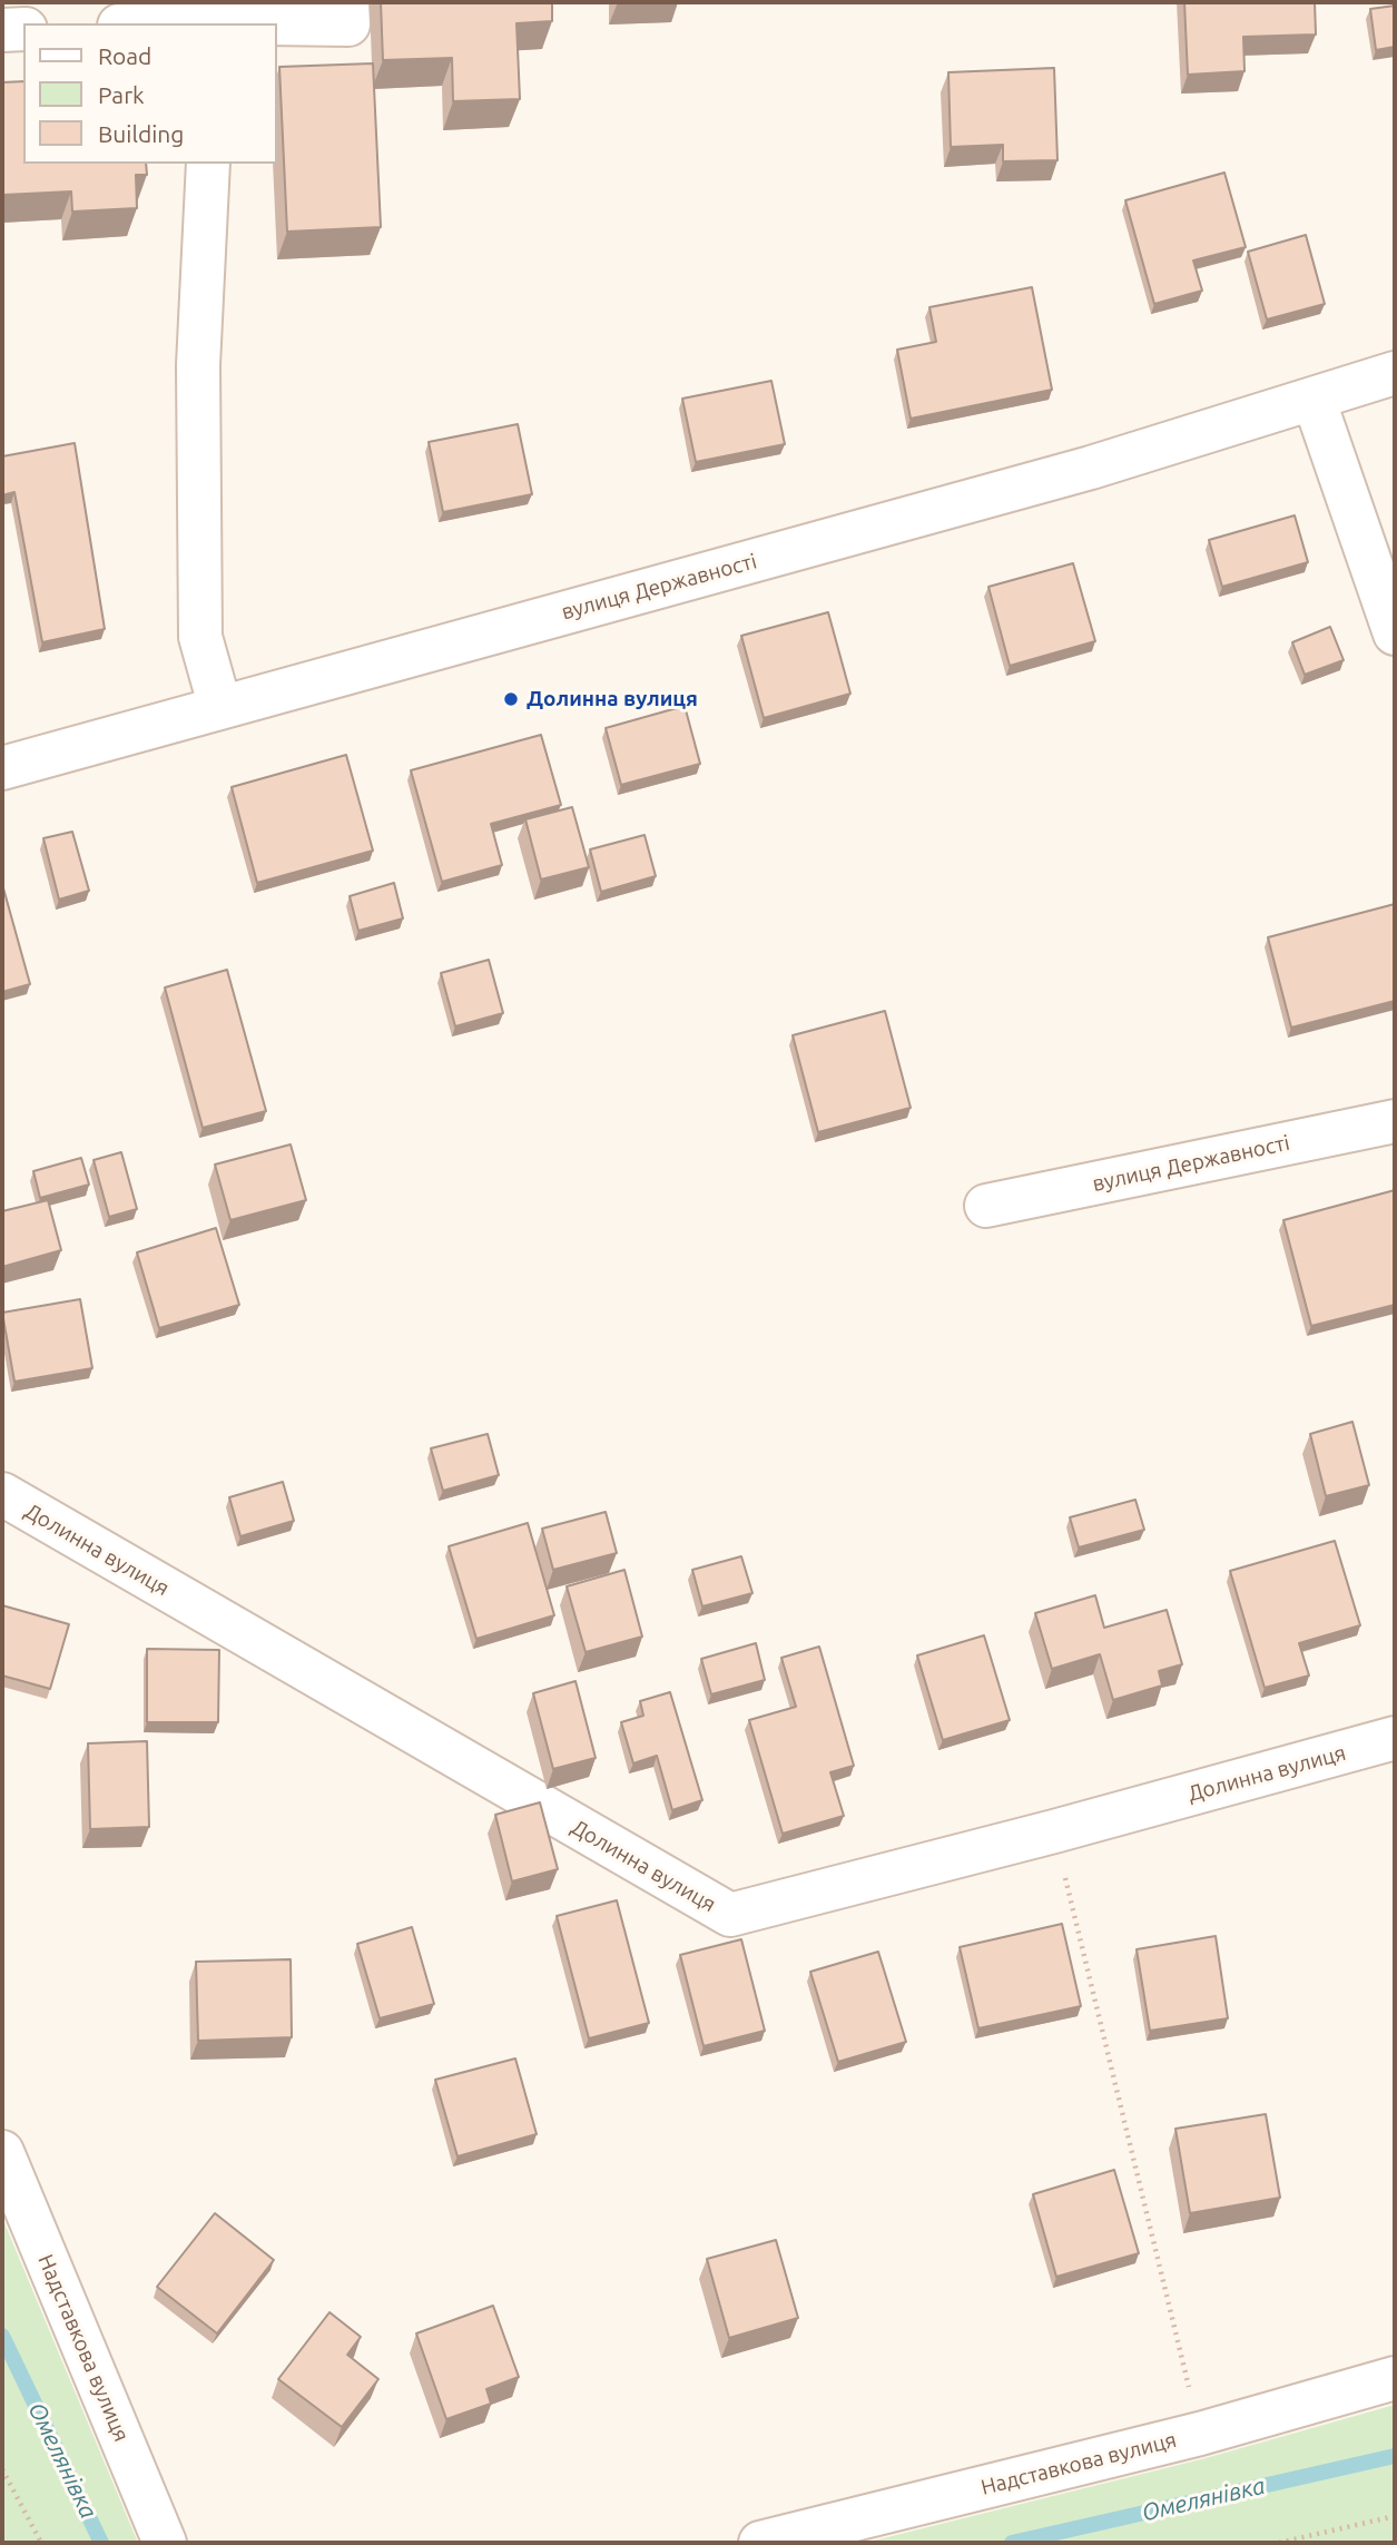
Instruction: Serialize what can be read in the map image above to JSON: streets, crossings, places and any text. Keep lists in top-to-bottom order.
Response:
{
  "streets": {
    "street": ["вулиця Державності", "Долинна вулиця", "Надставкова вулиця"]
  },
  "water": ["Омелянівка"],
  "places": ["Долинна вулиця"],
  "legend": ["Road", "Park", "Building"]
}
